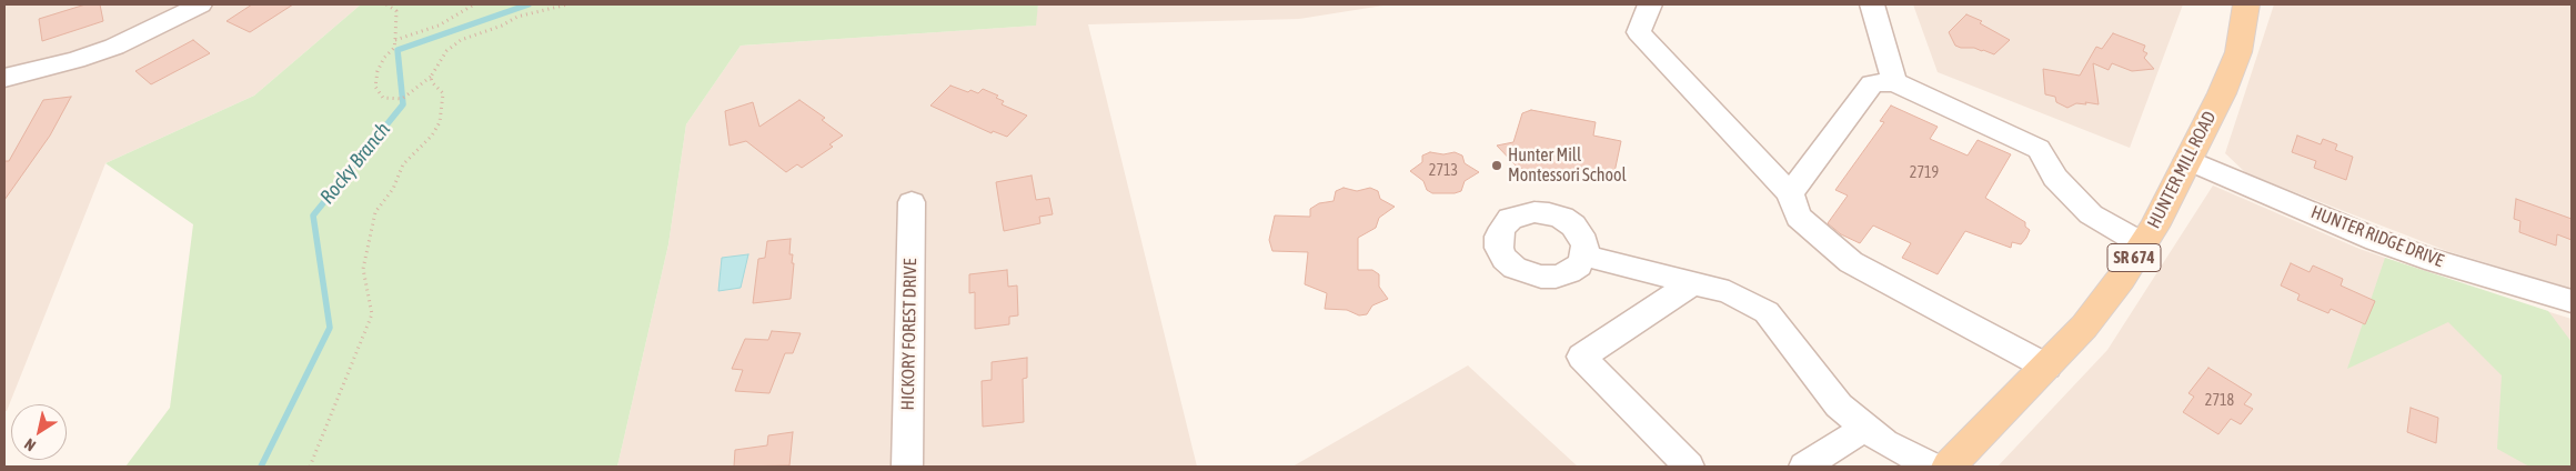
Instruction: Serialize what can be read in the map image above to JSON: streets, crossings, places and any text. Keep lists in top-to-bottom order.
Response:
{
  "streets": {
    "main road": ["HUNTER MILL ROAD", "SR 674"],
    "street": ["HUNTER RIDGE DRIVE", "HICKORY FOREST DRIVE"]
  },
  "crossings": [
    ["HUNTER MILL ROAD", "HUNTER RIDGE DRIVE"]
  ],
  "water": ["Rocky Branch"],
  "places": ["Hunter Mill Montessori School"],
  "house_numbers": ["2713", "2719", "2718"],
  "north": "bottom left"
}
